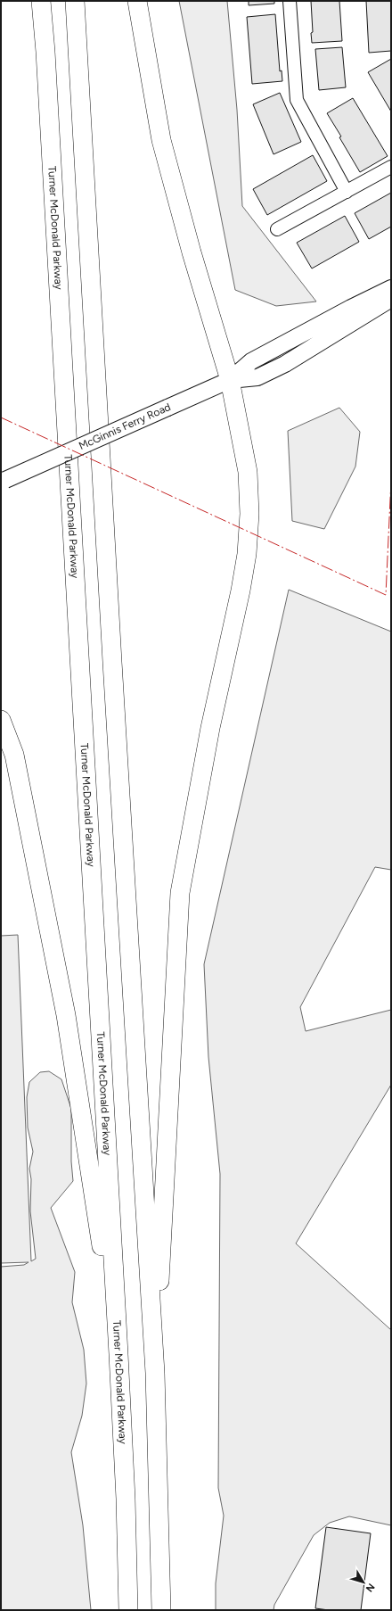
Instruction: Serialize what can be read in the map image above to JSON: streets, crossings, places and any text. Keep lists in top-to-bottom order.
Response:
{
  "streets": {
    "highway": ["Turner McDonald Parkway"],
    "main road": ["McGinnis Ferry Road"]
  },
  "north": "bottom right"
}
